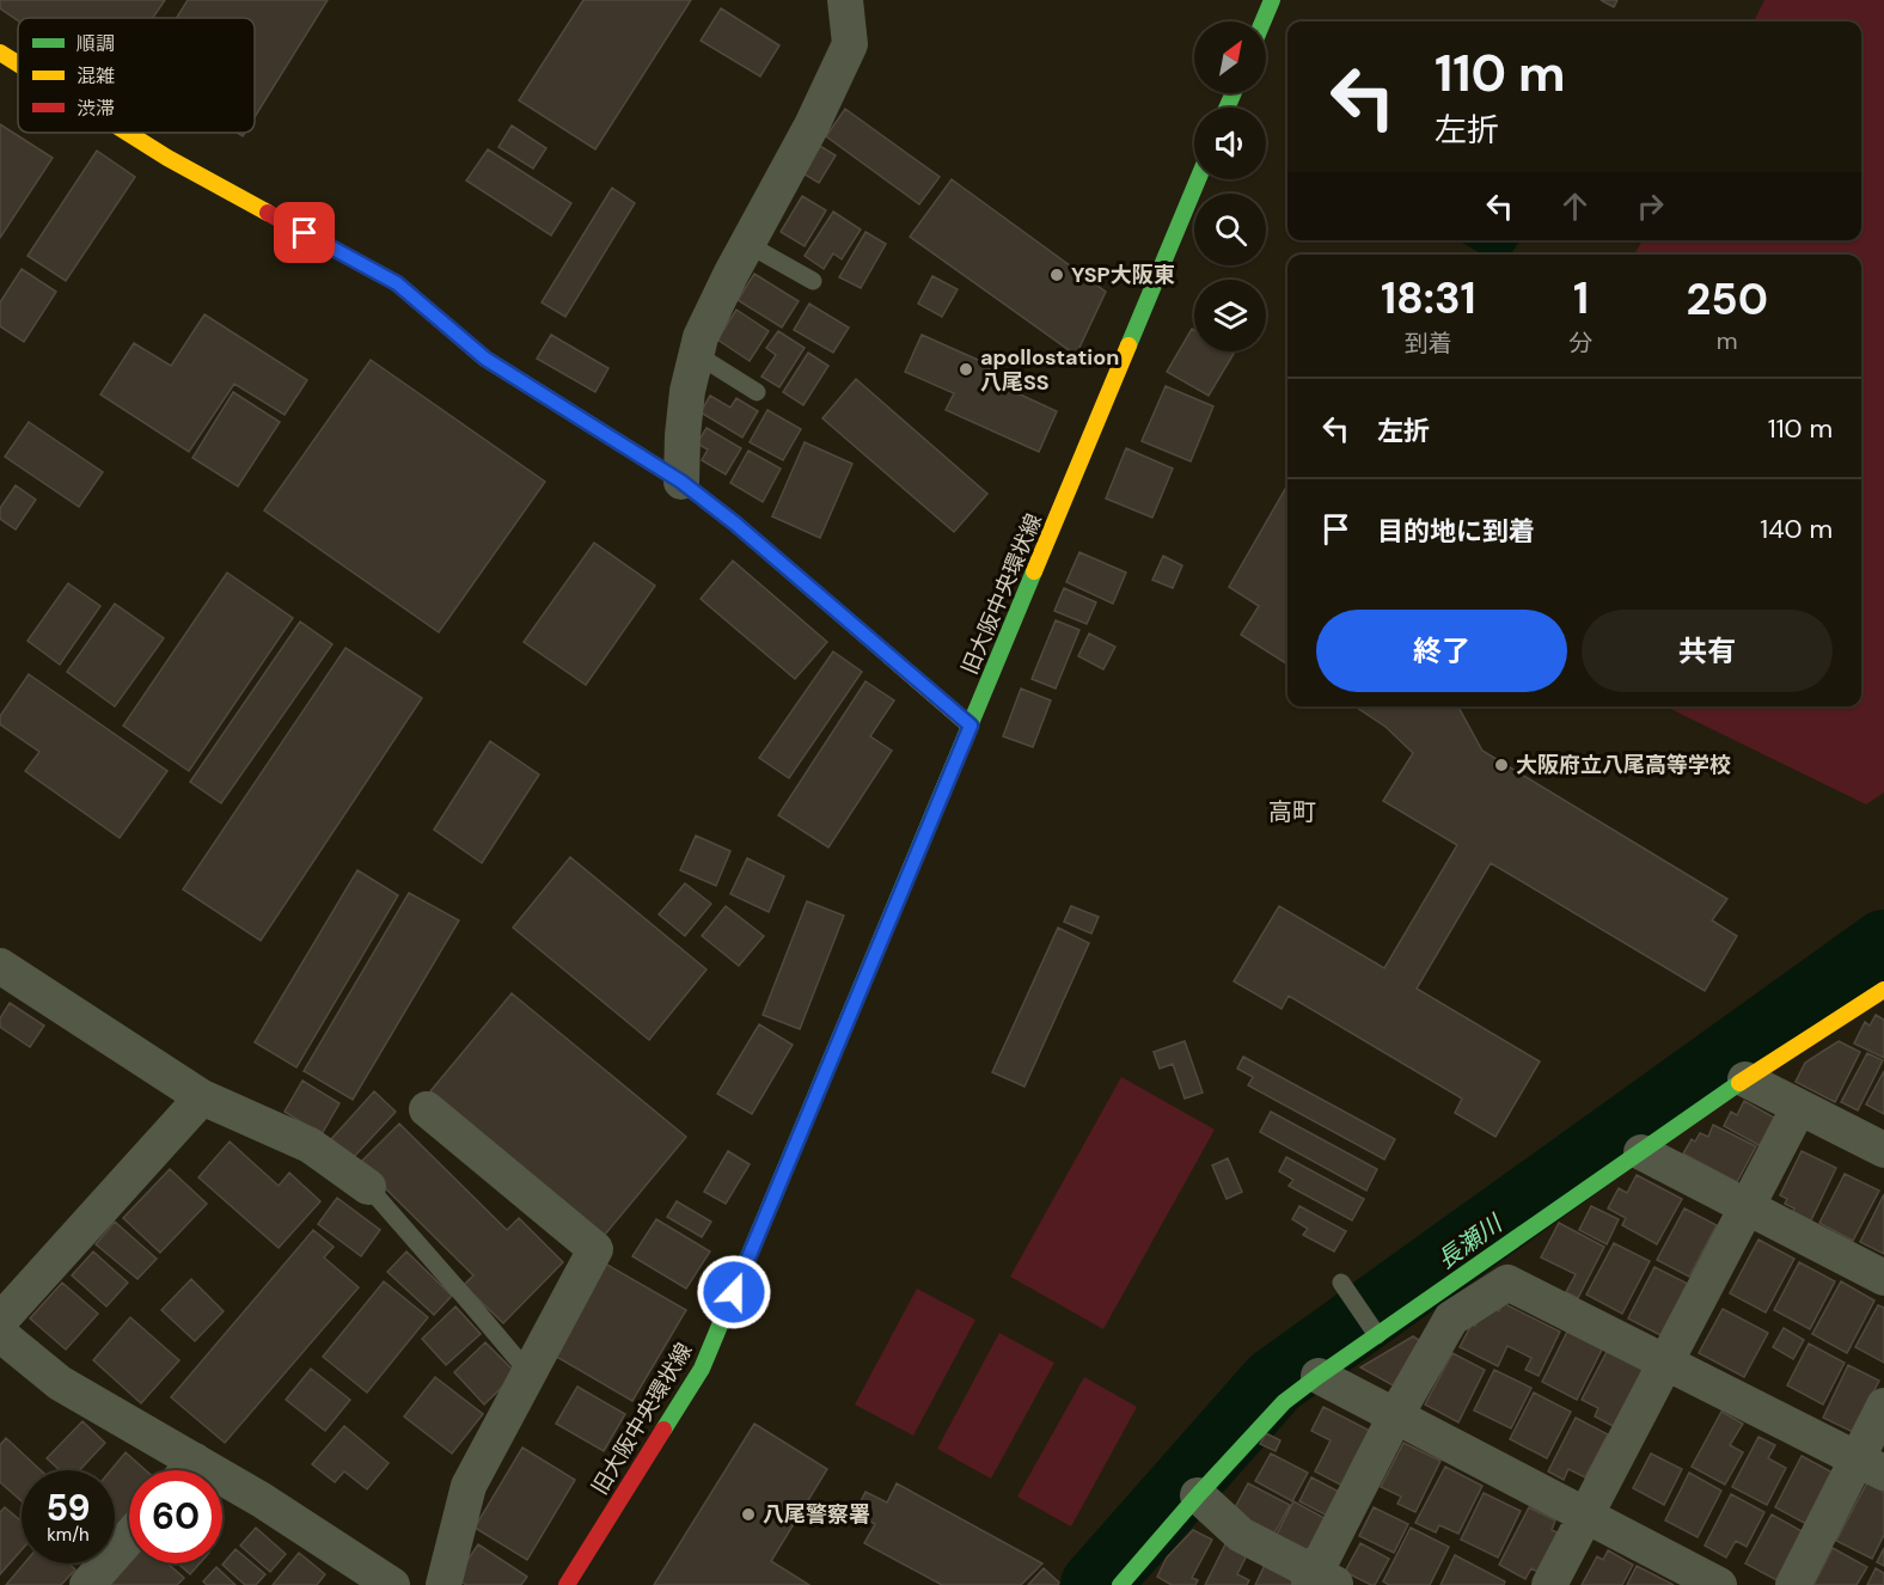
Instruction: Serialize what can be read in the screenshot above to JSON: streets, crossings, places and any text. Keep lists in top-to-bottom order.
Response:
{
  "streets": {
    "street": ["旧大阪中央環状線"]
  },
  "districts": ["高町"],
  "water": ["長瀬川"],
  "places": [
    "YSP大阪東",
    "apollostation 八尾SS",
    "大阪府立八尾高等学校",
    "八尾警察署"
  ],
  "legend": ["順調", "混雑", "渋滞"],
  "north": "top right",
  "page": {
    "turn": ["110 m", "左折"],
    "eta": [
      "18:31",
      "到着",
      "1",
      "分",
      "250",
      "m"
    ],
    "list": [
      {
        "name": "左折",
        "value": "110 m"
      },
      {
        "name": "目的地に到着",
        "value": "140 m"
      }
    ],
    "buttons": ["終了", "共有"],
    "speed": "59 km/h",
    "limit": "60"
  }
}
